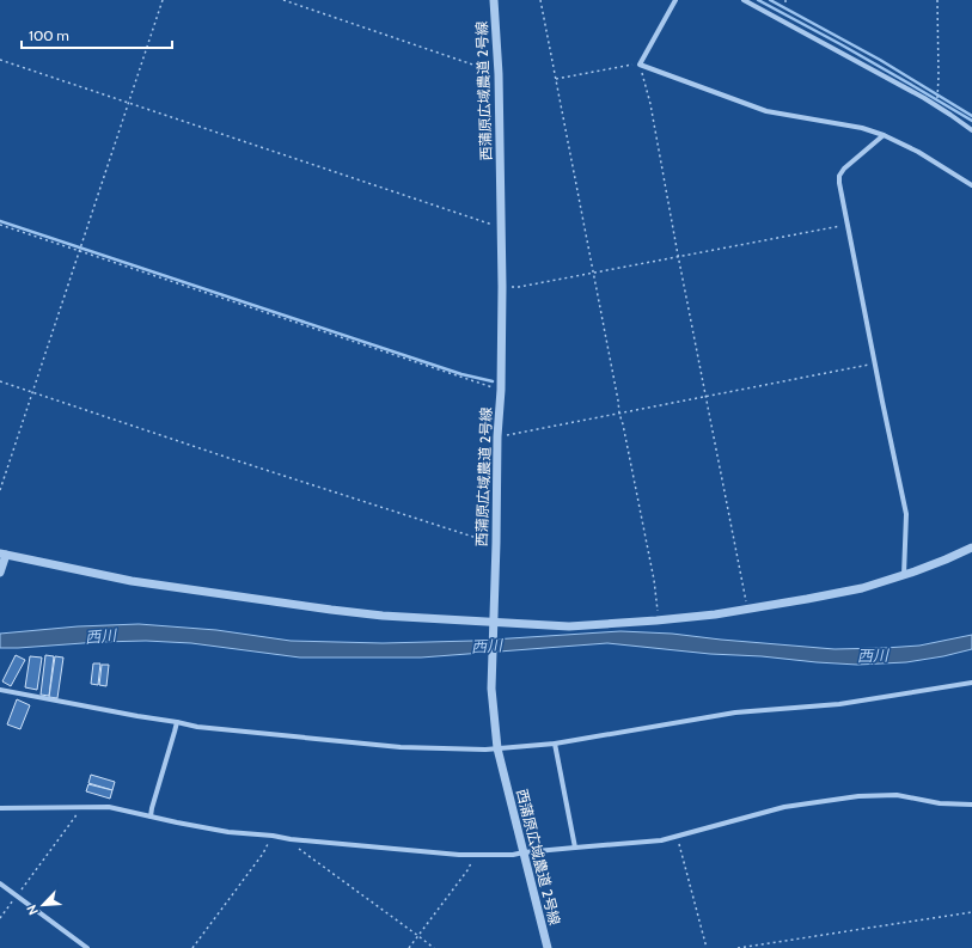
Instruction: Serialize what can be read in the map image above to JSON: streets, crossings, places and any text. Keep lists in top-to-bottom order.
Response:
{
  "streets": {
    "street": ["西蒲原広域農道 2号線"]
  },
  "water": ["西川"],
  "scale_bar": "100 m",
  "north": "bottom left"
}
